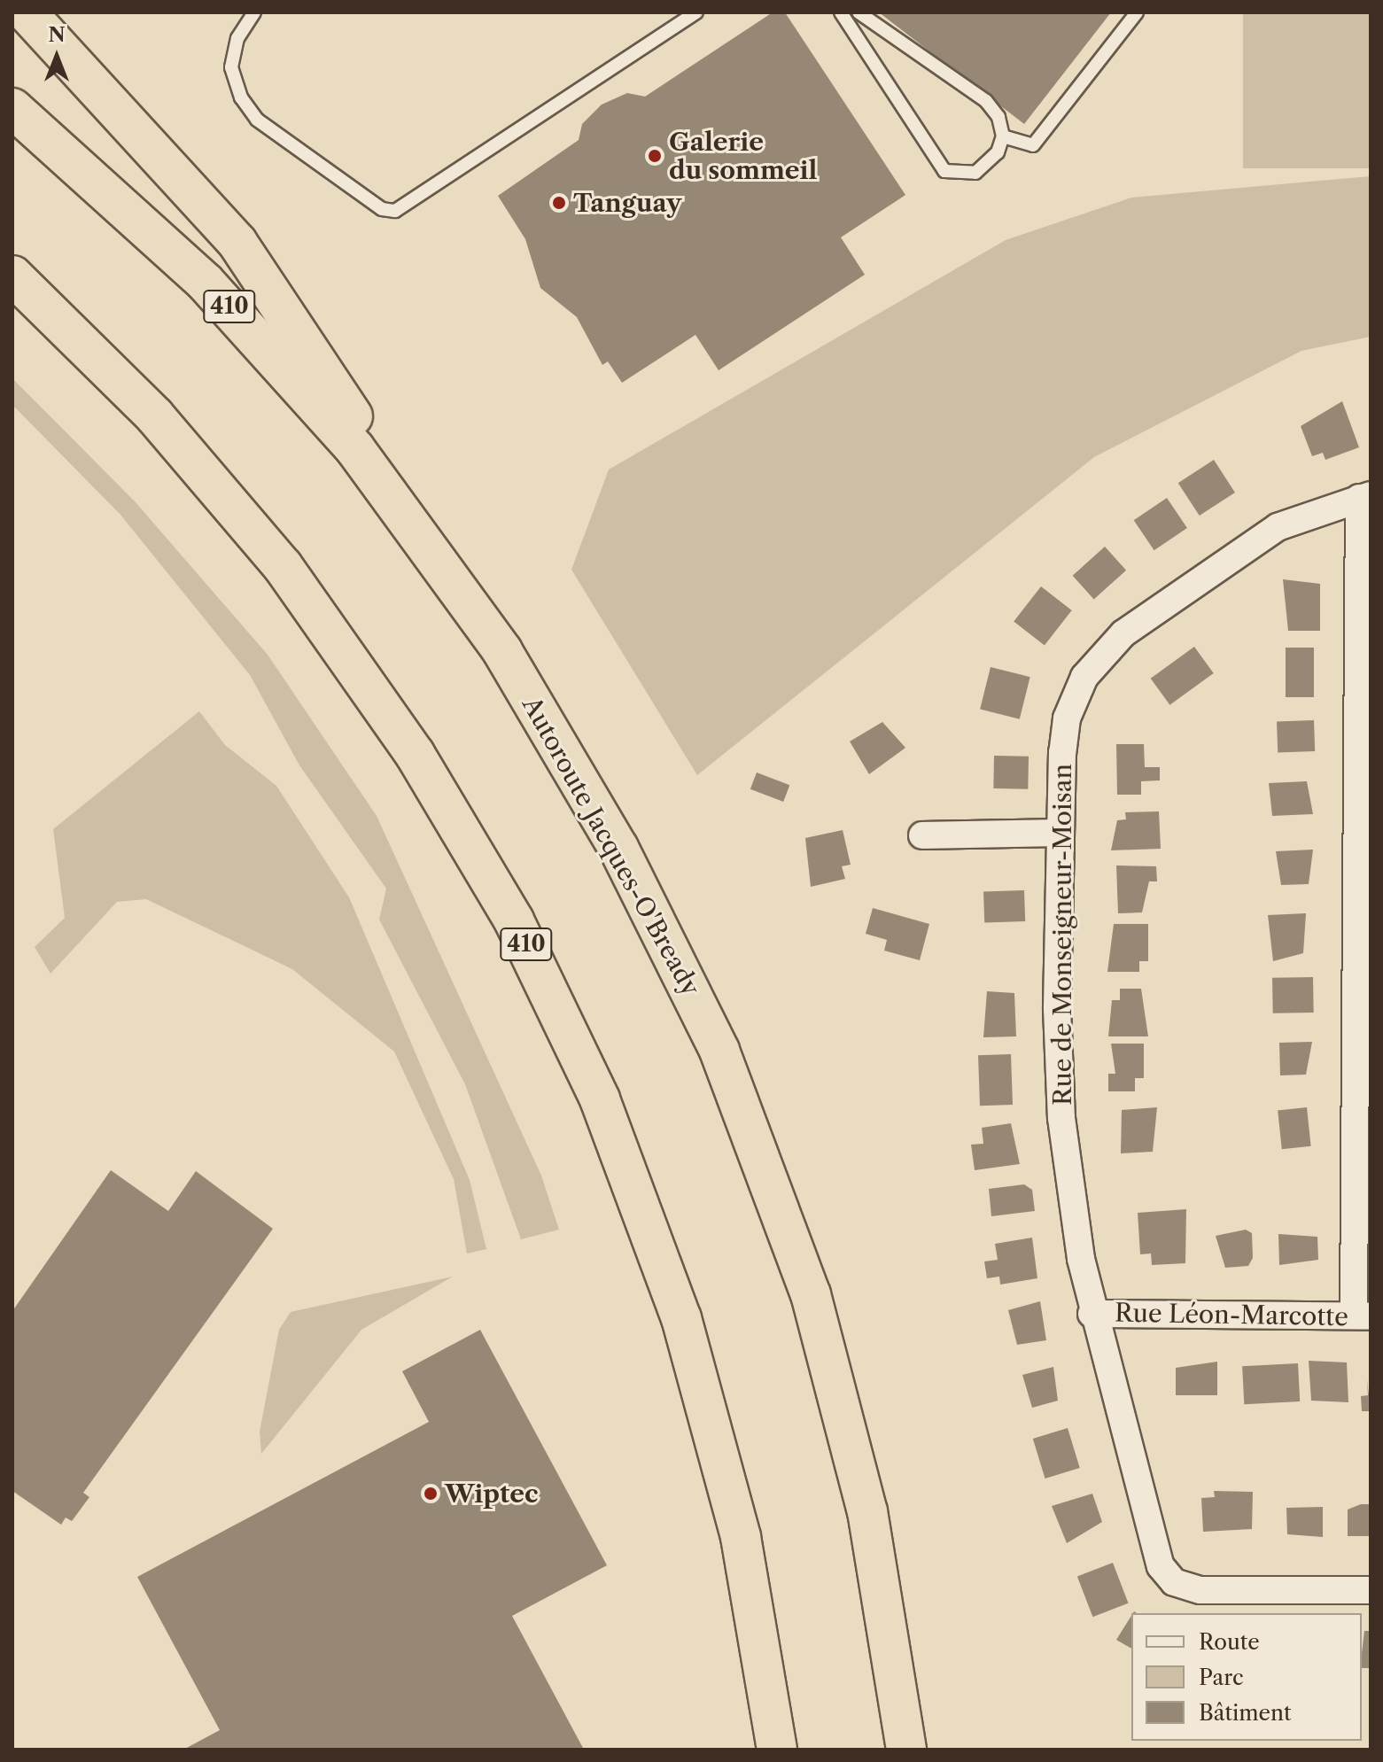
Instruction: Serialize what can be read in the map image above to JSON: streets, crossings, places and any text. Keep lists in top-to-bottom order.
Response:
{
  "streets": {
    "highway": ["410", "Autoroute Jacques-O'Bready"],
    "street": ["Rue de Monseigneur-Moisan", "Rue Léon-Marcotte"]
  },
  "crossings": [
    ["Rue de Monseigneur-Moisan", "Rue Léon-Marcotte"]
  ],
  "places": ["Galerie du sommeil", "Tanguay", "Wiptec"],
  "legend": ["Route", "Parc", "Bâtiment"],
  "north": "top"
}
